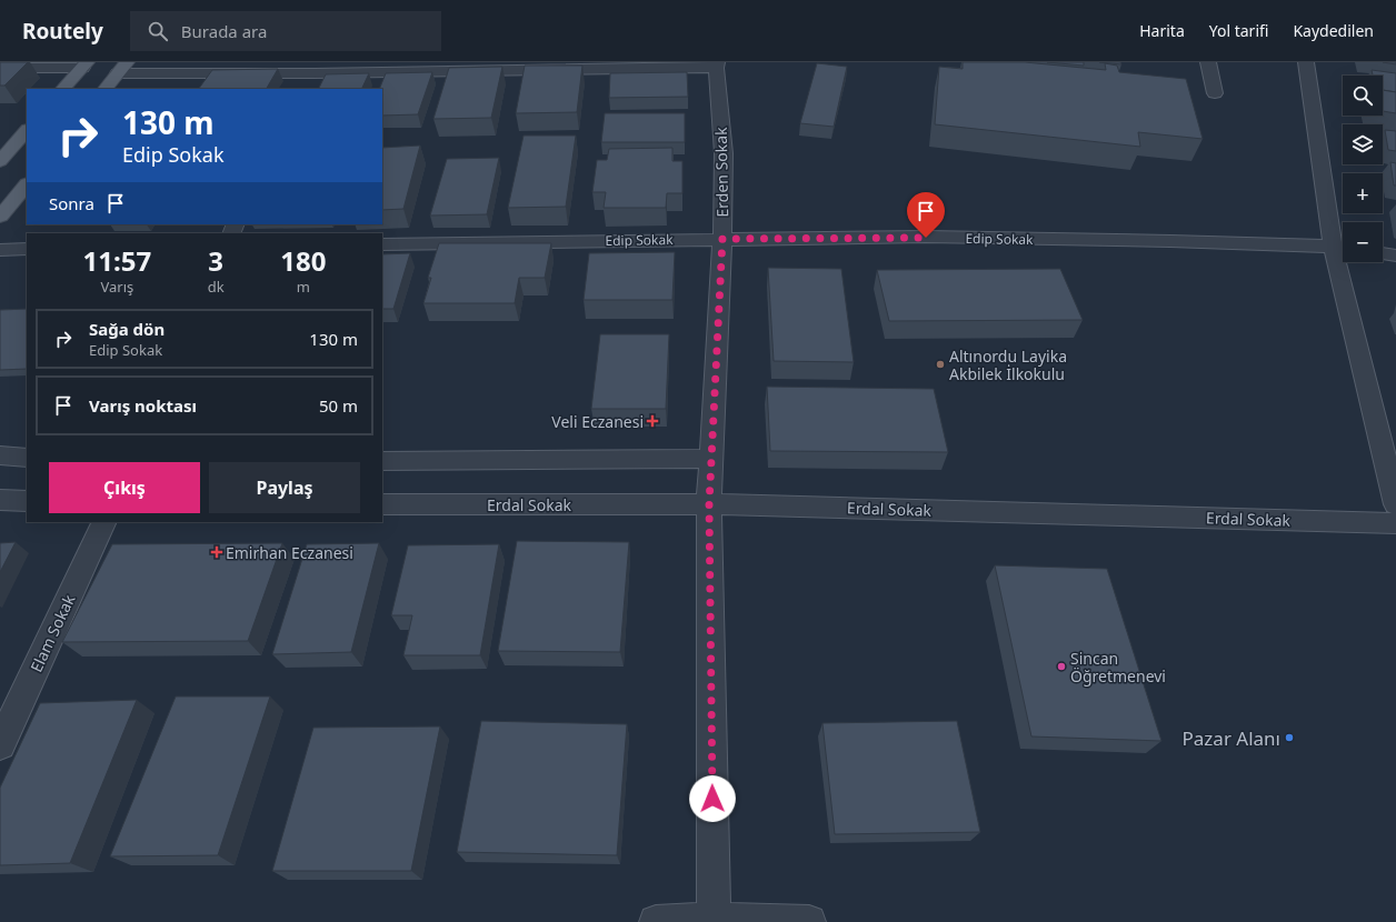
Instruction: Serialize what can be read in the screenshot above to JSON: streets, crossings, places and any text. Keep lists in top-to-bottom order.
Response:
{
  "streets": {
    "street": [
      "Erden Sokak",
      "Edip Sokak",
      "Erdal Sokak",
      "Elam Sokak"
    ]
  },
  "crossings": [
    ["Erden Sokak", "Edip Sokak"],
    ["Erden Sokak", "Erdal Sokak"]
  ],
  "places": {
    "other": ["Altınordu Layika Akbilek İlkokulu", "Sincan Öğretmenevi", "Pazar Alanı"],
    "health": ["Veli Eczanesi", "Emirhan Eczanesi"]
  },
  "page": {
    "header": "Routely",
    "search": "Burada ara",
    "nav": ["Harita", "Yol tarifi", "Kaydedilen"],
    "map_buttons": ["+", "−"],
    "turn": ["130 m", "Edip Sokak"],
    "then": "Sonra",
    "eta": [
      "11:57",
      "Varış",
      "3",
      "dk",
      "180",
      "m"
    ],
    "list": [
      {
        "name": "Sağa dön",
        "note": "Edip Sokak",
        "value": "130 m"
      },
      {
        "name": "Varış noktası",
        "value": "50 m"
      }
    ],
    "buttons": ["Çıkış", "Paylaş"]
  }
}
